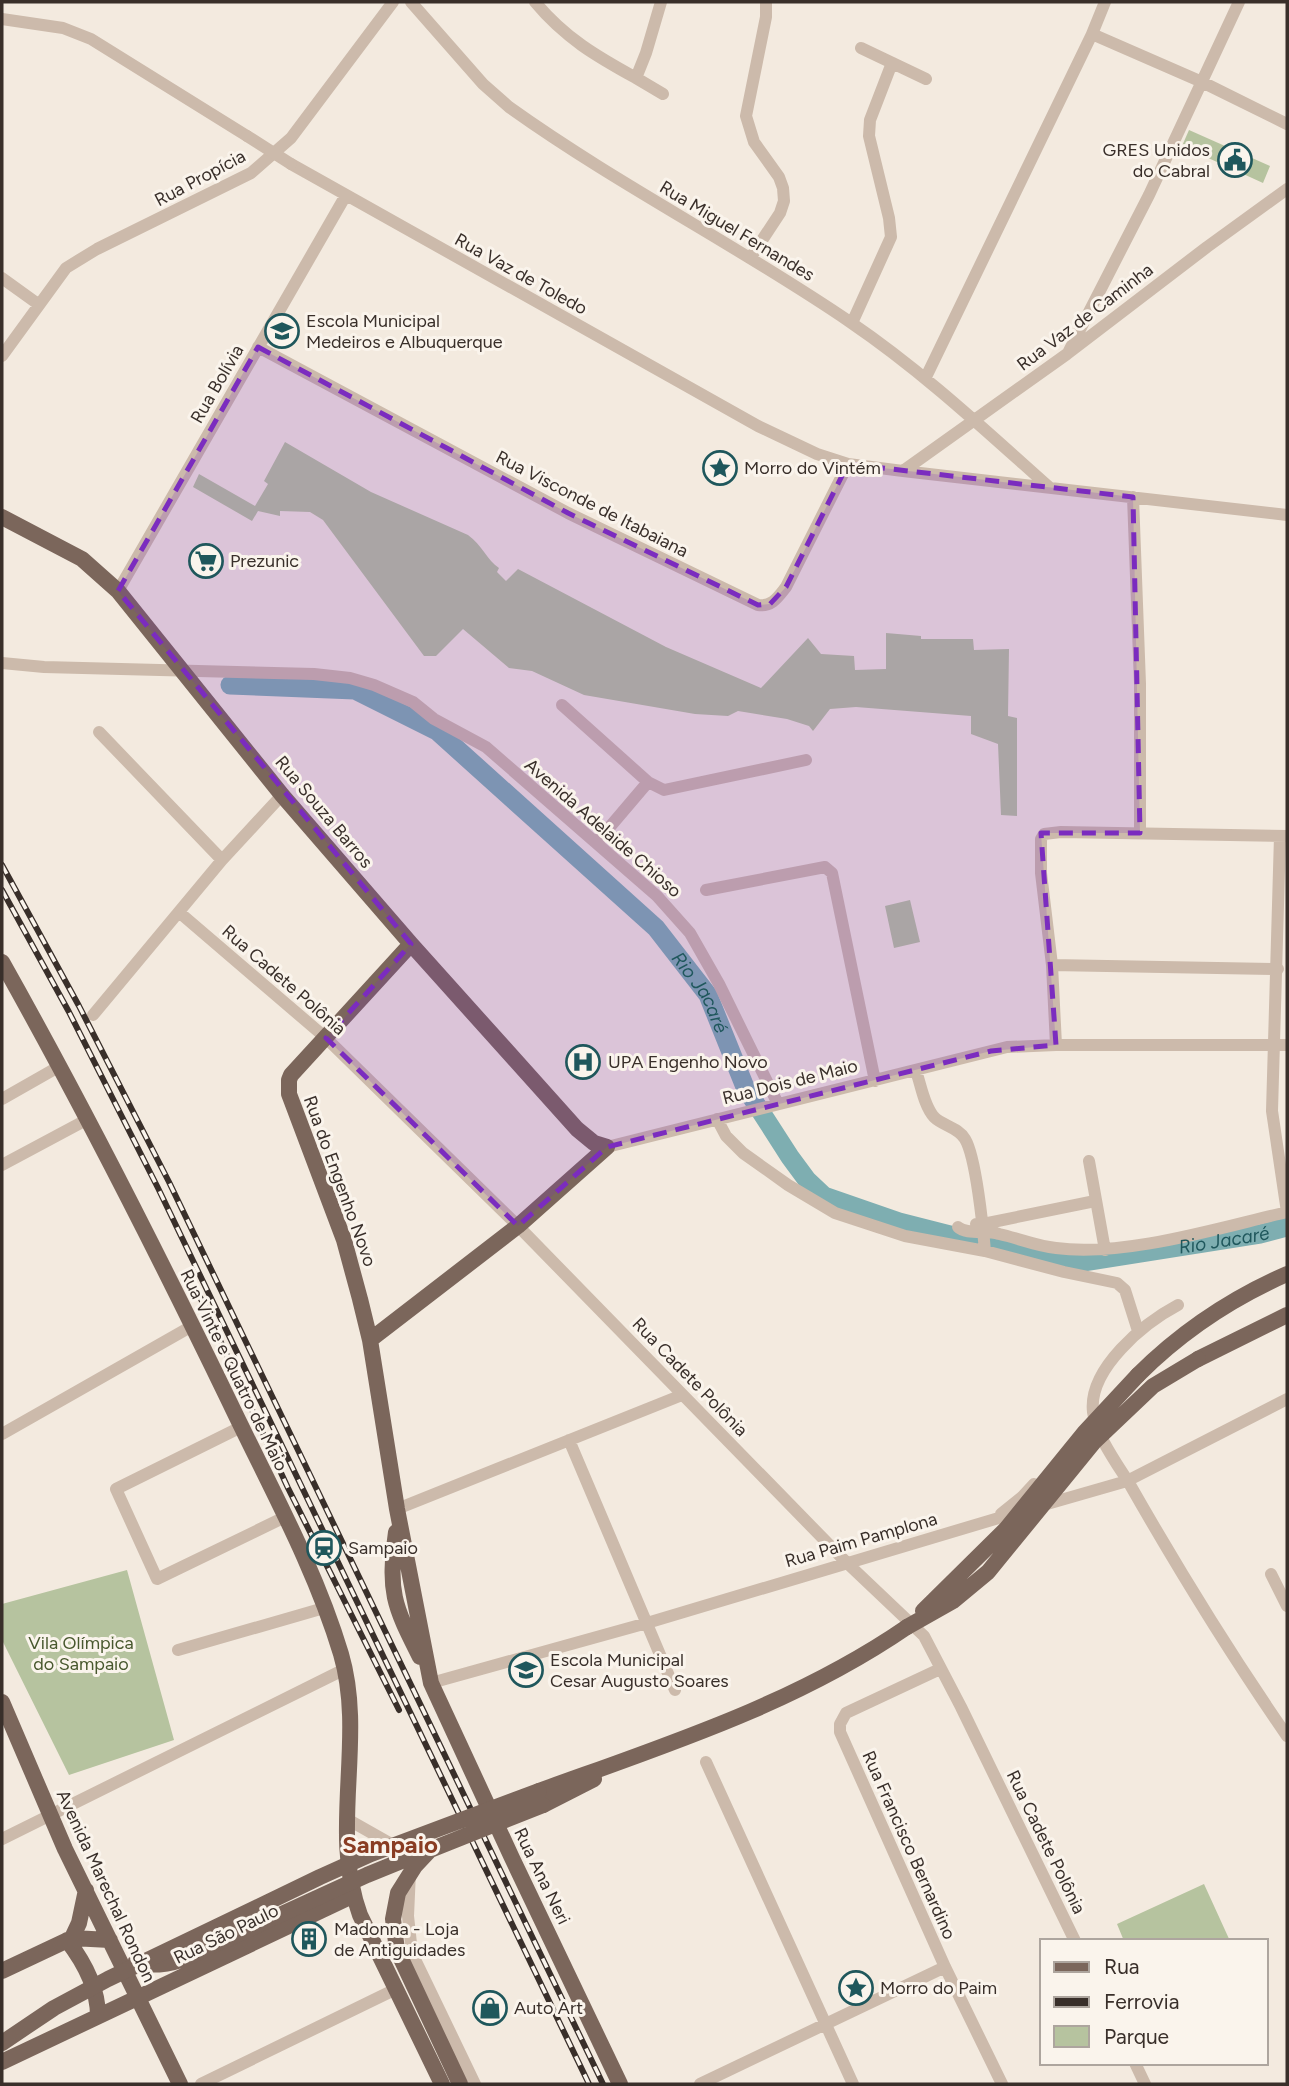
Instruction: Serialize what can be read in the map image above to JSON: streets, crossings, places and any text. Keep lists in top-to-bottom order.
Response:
{
  "streets": {
    "main road": [
      "Rua Souza Barros",
      "Rua Dois de Maio",
      "Rua do Engenho Novo",
      "Rua Vinte e Quatro de Maio",
      "Rua Ana Neri",
      "Avenida Marechal Rondon",
      "Rua São Paulo"
    ],
    "street": [
      "Rua Propícia",
      "Rua Miguel Fernandes",
      "Rua Vaz de Toledo",
      "Rua Vaz de Caminha",
      "Rua Bolívia",
      "Rua Visconde de Itabaiana",
      "Avenida Adelaide Chioso",
      "Rua Cadete Polônia",
      "Rua Paim Pamplona",
      "Rua Francisco Bernardino"
    ]
  },
  "crossings": [
    ["Rua Miguel Fernandes", "Rua Vaz de Toledo"],
    ["Rua Miguel Fernandes", "Rua Vaz de Caminha"],
    ["Rua Vaz de Toledo", "Rua Vaz de Caminha"],
    ["Rua Vaz de Toledo", "Rua Bolívia"],
    ["Rua Vaz de Toledo", "Rua Visconde de Itabaiana"],
    ["Rua Bolívia", "Rua Visconde de Itabaiana"],
    ["Rua Bolívia", "Rua Souza Barros"],
    ["Rua Souza Barros", "Avenida Adelaide Chioso"],
    ["Rua Souza Barros", "Rua Dois de Maio"],
    ["Rua Souza Barros", "Rua do Engenho Novo"],
    ["Avenida Adelaide Chioso", "Rua Dois de Maio"],
    ["Rua Cadete Polônia", "Rua Dois de Maio"],
    ["Rua Cadete Polônia", "Rua do Engenho Novo"],
    ["Rua Cadete Polônia", "Rua Paim Pamplona"],
    ["Rua Cadete Polônia", "Rua Francisco Bernardino"],
    ["Rua Dois de Maio", "Rua do Engenho Novo"],
    ["Rua do Engenho Novo", "Rua Paim Pamplona"],
    ["Rua do Engenho Novo", "Rua Ana Neri"],
    ["Rua Vinte e Quatro de Maio", "Rua São Paulo"],
    ["Rua Paim Pamplona", "Rua Ana Neri"],
    ["Avenida Marechal Rondon", "Rua São Paulo"]
  ],
  "districts": ["Sampaio"],
  "water": ["Rio Jacaré"],
  "parks": ["Vila Olímpica do Sampaio"],
  "places": {
    "public building": ["GRES Unidos do Cabral"],
    "school or university": ["Escola Municipal Medeiros e Albuquerque", "Escola Municipal Cesar Augusto Soares"],
    "place": ["Morro do Vintém", "Morro do Paim"],
    "supermarket": ["Prezunic"],
    "hospital": ["UPA Engenho Novo"],
    "station": ["Sampaio"],
    "building": ["Madonna - Loja de Antiguidades"],
    "shop": ["Auto Art"]
  },
  "legend": ["Rua", "Ferrovia", "Parque"]
}
